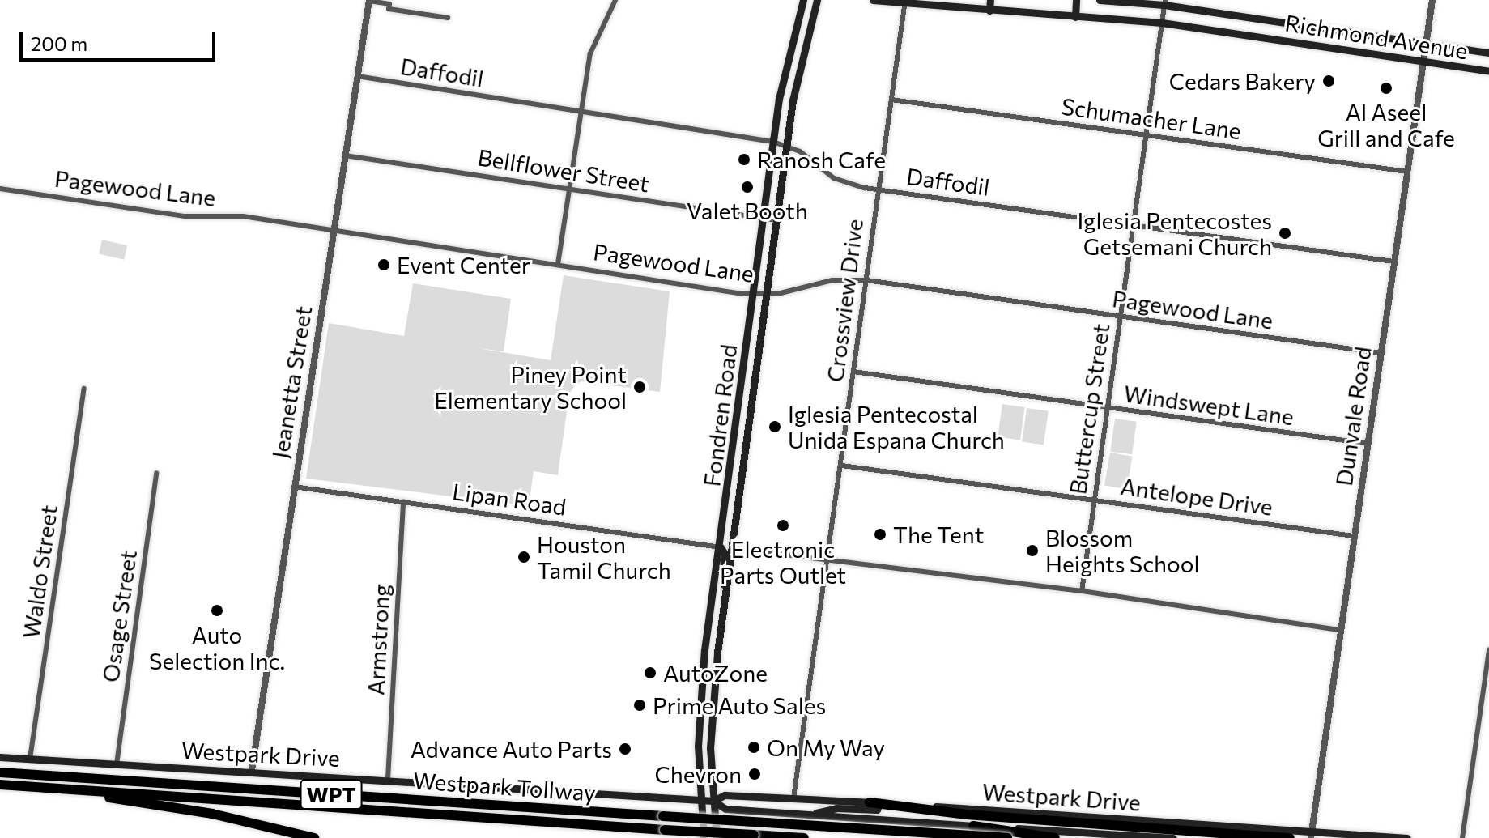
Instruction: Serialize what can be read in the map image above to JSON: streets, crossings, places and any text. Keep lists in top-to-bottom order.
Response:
{
  "streets": {
    "highway": ["Westpark Tollway", "WPT"],
    "main road": ["Richmond Avenue", "Fondren Road", "Westpark Drive"],
    "street": [
      "Daffodil",
      "Schumacher Lane",
      "Bellflower Street",
      "Pagewood Lane",
      "Crossview Drive",
      "Jeanetta Street",
      "Windswept Lane",
      "Buttercup Street",
      "Dunvale Road",
      "Antelope Drive",
      "Lipan Road",
      "Waldo Street",
      "Osage Street",
      "Armstrong"
    ]
  },
  "crossings": [
    ["Richmond Avenue", "Crossview Drive"],
    ["Richmond Avenue", "Buttercup Street"],
    ["Richmond Avenue", "Dunvale Road"],
    ["Daffodil", "Crossview Drive"],
    ["Daffodil", "Jeanetta Street"],
    ["Daffodil", "Buttercup Street"],
    ["Daffodil", "Fondren Road"],
    ["Daffodil", "Dunvale Road"],
    ["Schumacher Lane", "Crossview Drive"],
    ["Schumacher Lane", "Buttercup Street"],
    ["Schumacher Lane", "Dunvale Road"],
    ["Bellflower Street", "Jeanetta Street"],
    ["Bellflower Street", "Fondren Road"],
    ["Pagewood Lane", "Crossview Drive"],
    ["Pagewood Lane", "Jeanetta Street"],
    ["Pagewood Lane", "Buttercup Street"],
    ["Pagewood Lane", "Fondren Road"],
    ["Pagewood Lane", "Dunvale Road"],
    ["Crossview Drive", "Windswept Lane"],
    ["Crossview Drive", "Antelope Drive"],
    ["Crossview Drive", "Westpark Drive"],
    ["Jeanetta Street", "Lipan Road"],
    ["Jeanetta Street", "Westpark Drive"],
    ["Windswept Lane", "Buttercup Street"],
    ["Windswept Lane", "Dunvale Road"],
    ["Buttercup Street", "Antelope Drive"],
    ["Fondren Road", "Lipan Road"],
    ["Fondren Road", "Westpark Drive"],
    ["Dunvale Road", "Antelope Drive"],
    ["Dunvale Road", "Westpark Drive"],
    ["Lipan Road", "Armstrong"],
    ["Waldo Street", "Westpark Drive"],
    ["Osage Street", "Westpark Drive"],
    ["Armstrong", "Westpark Drive"]
  ],
  "places": [
    "Cedars Bakery",
    "Al Aseel Grill and Cafe",
    "Ranosh Cafe",
    "Valet Booth",
    "Iglesia Pentecostes Getsemani Church",
    "Event Center",
    "Piney Point Elementary School",
    "Iglesia Pentecostal Unida Espana Church",
    "Electronic Parts Outlet",
    "The Tent",
    "Blossom Heights School",
    "Houston Tamil Church",
    "Auto Selection Inc.",
    "AutoZone",
    "Prime Auto Sales",
    "On My Way",
    "Advance Auto Parts",
    "Chevron"
  ],
  "scale_bar": "200 m"
}
